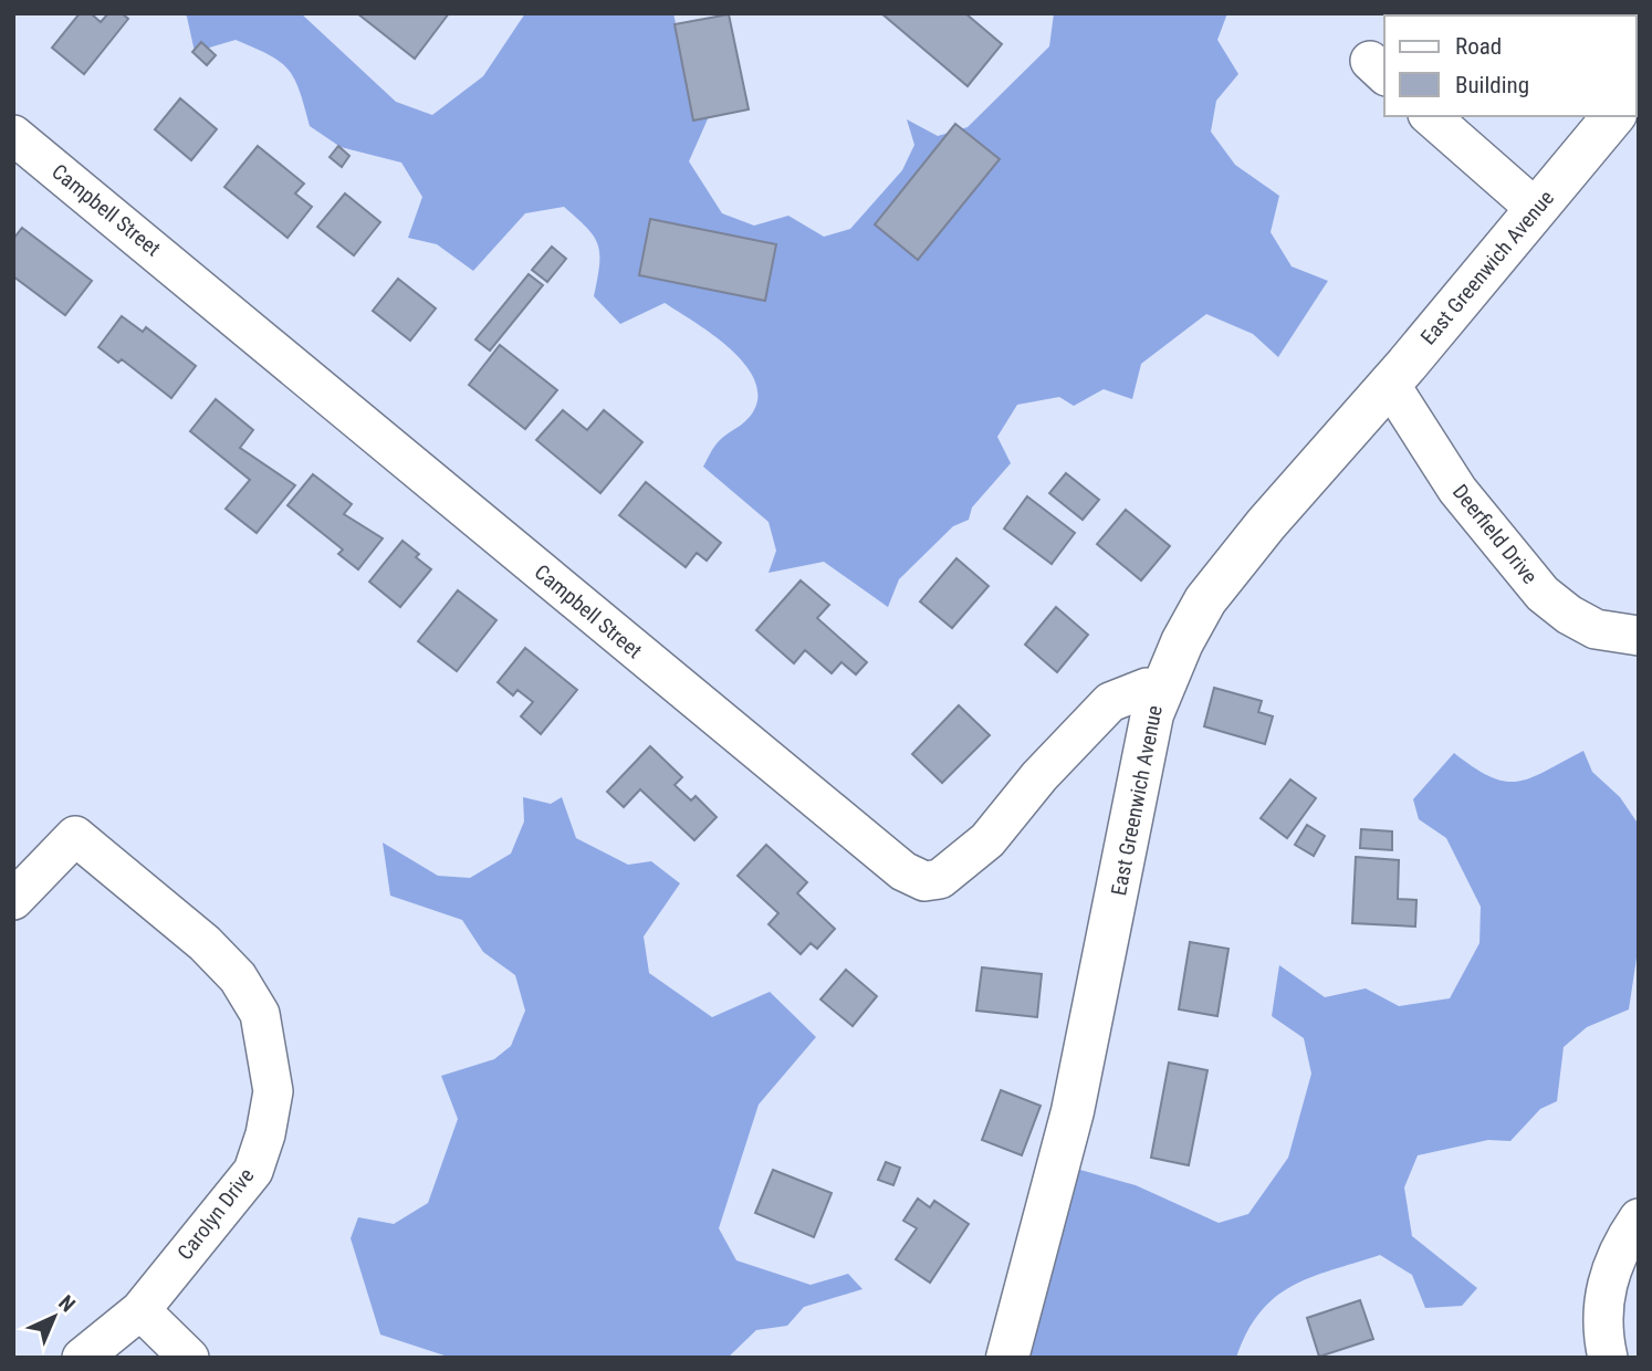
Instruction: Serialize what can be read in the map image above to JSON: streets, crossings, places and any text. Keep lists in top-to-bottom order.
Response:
{
  "streets": {
    "street": [
      "Campbell Street",
      "East Greenwich Avenue",
      "Deerfield Drive",
      "Carolyn Drive"
    ]
  },
  "crossings": [
    ["Campbell Street", "East Greenwich Avenue"],
    ["East Greenwich Avenue", "Deerfield Drive"]
  ],
  "legend": ["Road", "Building"],
  "north": "top right"
}
